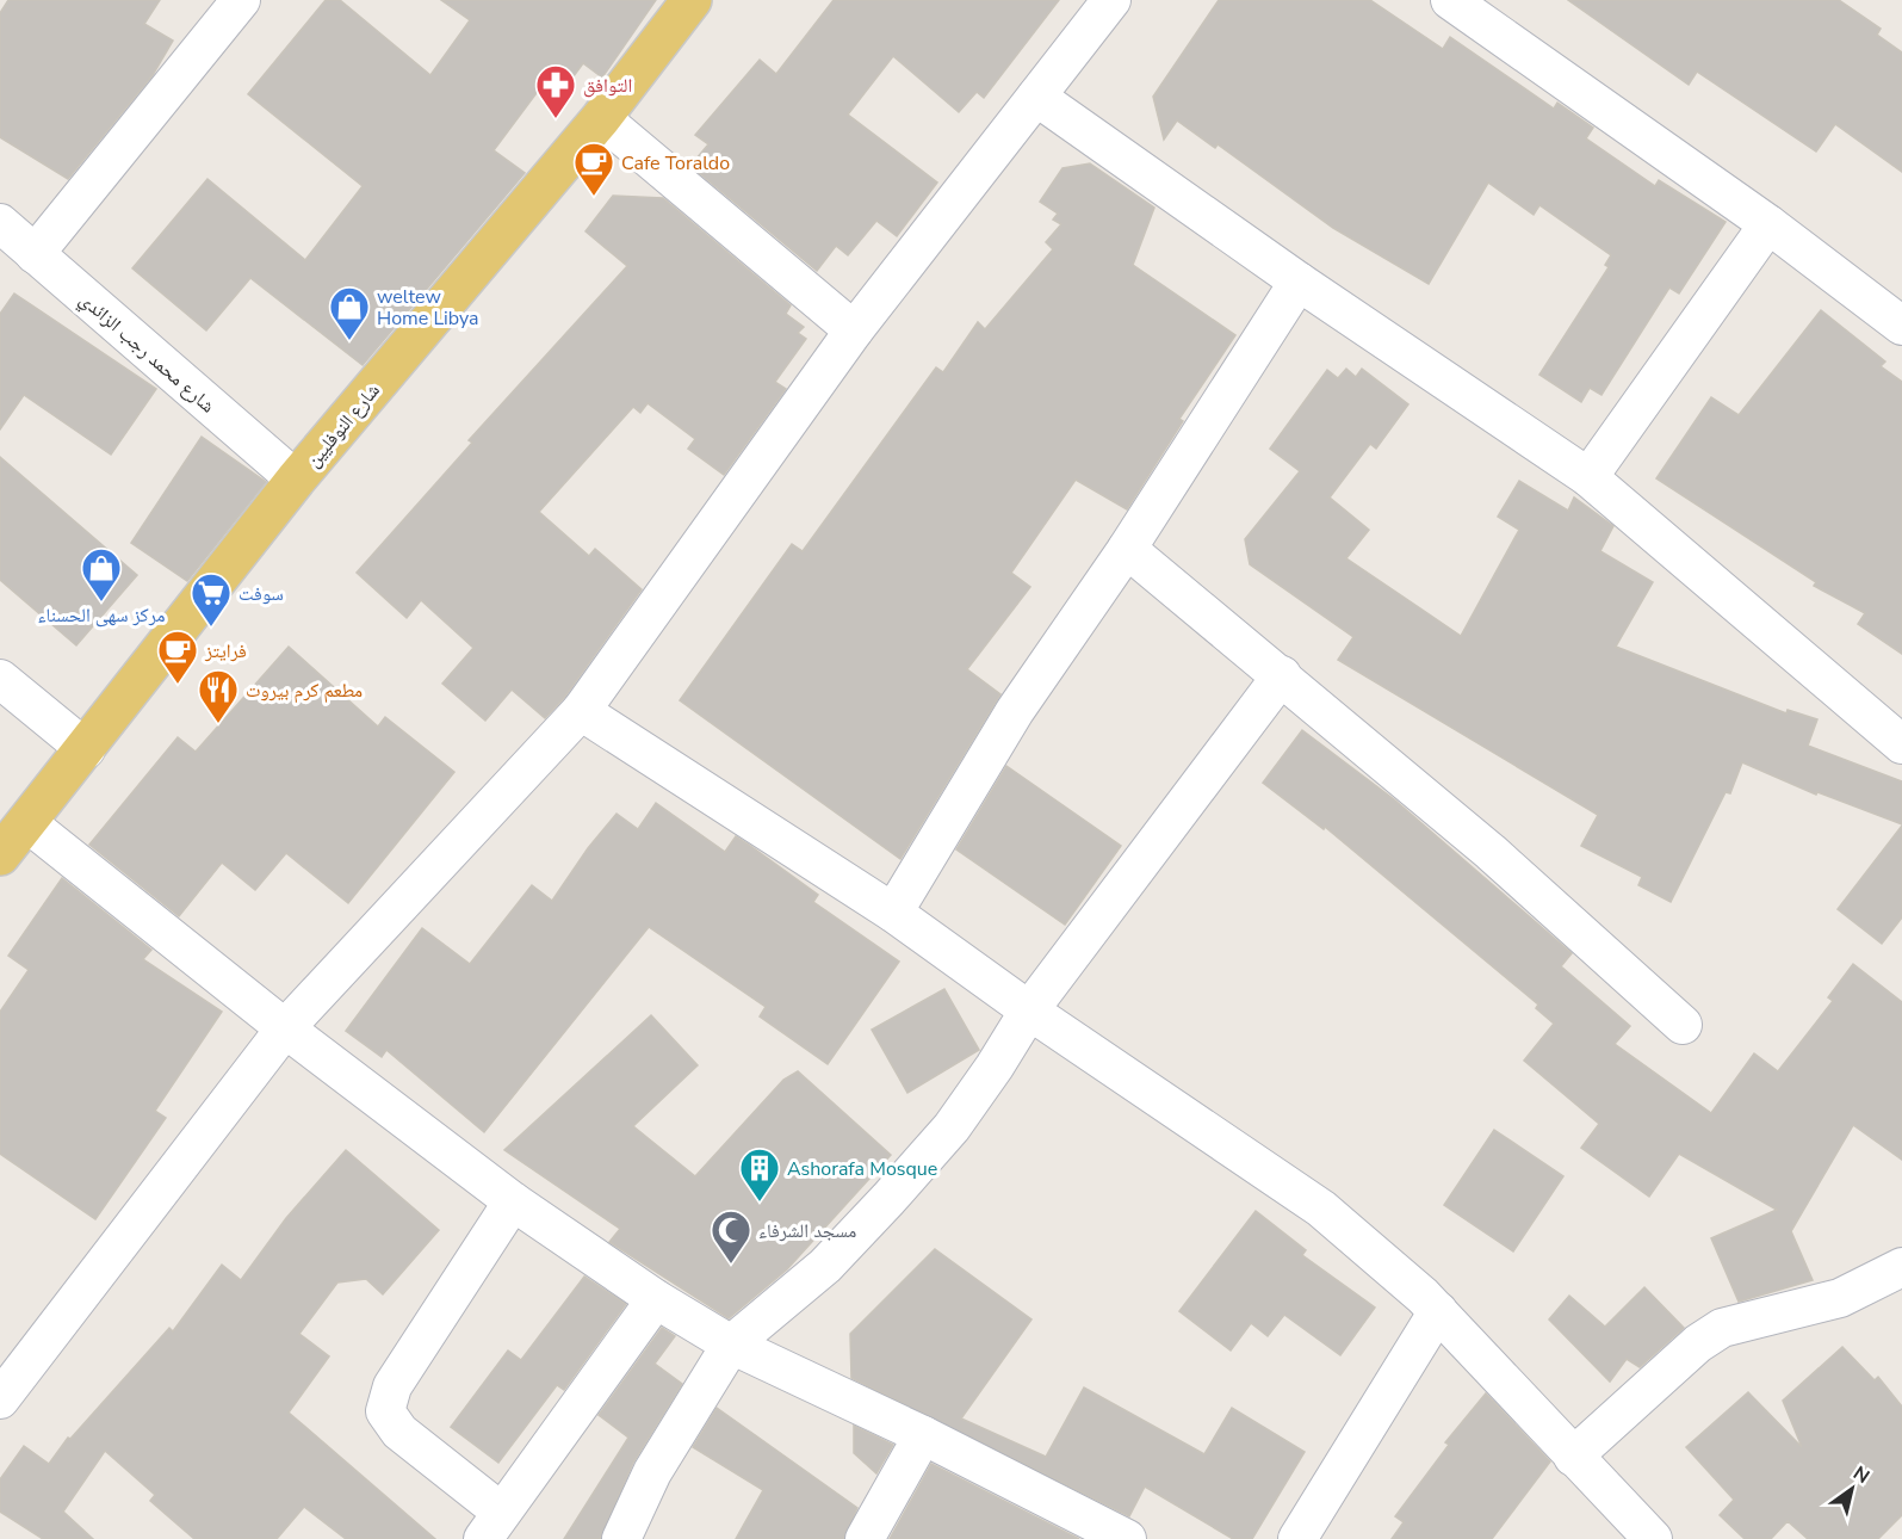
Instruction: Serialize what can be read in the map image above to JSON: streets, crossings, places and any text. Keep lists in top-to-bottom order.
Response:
{
  "streets": {
    "main road": ["شارع النوفليين"],
    "street": ["شارع محمد رجب الزائدي"]
  },
  "crossings": [
    ["شارع محمد رجب الزائدي", "شارع النوفليين"]
  ],
  "places": {
    "pharmacy": ["التوافق"],
    "cafe": ["Cafe Toraldo", "فرايتز"],
    "shop": ["weltew Home Libya", "مركز سهى الحسناء"],
    "supermarket": ["سوفت"],
    "restaurant": ["مطعم كرم بيروت"],
    "building": ["Ashorafa Mosque"],
    "mosque": ["مسجد الشرفاء"]
  },
  "north": "top right"
}
